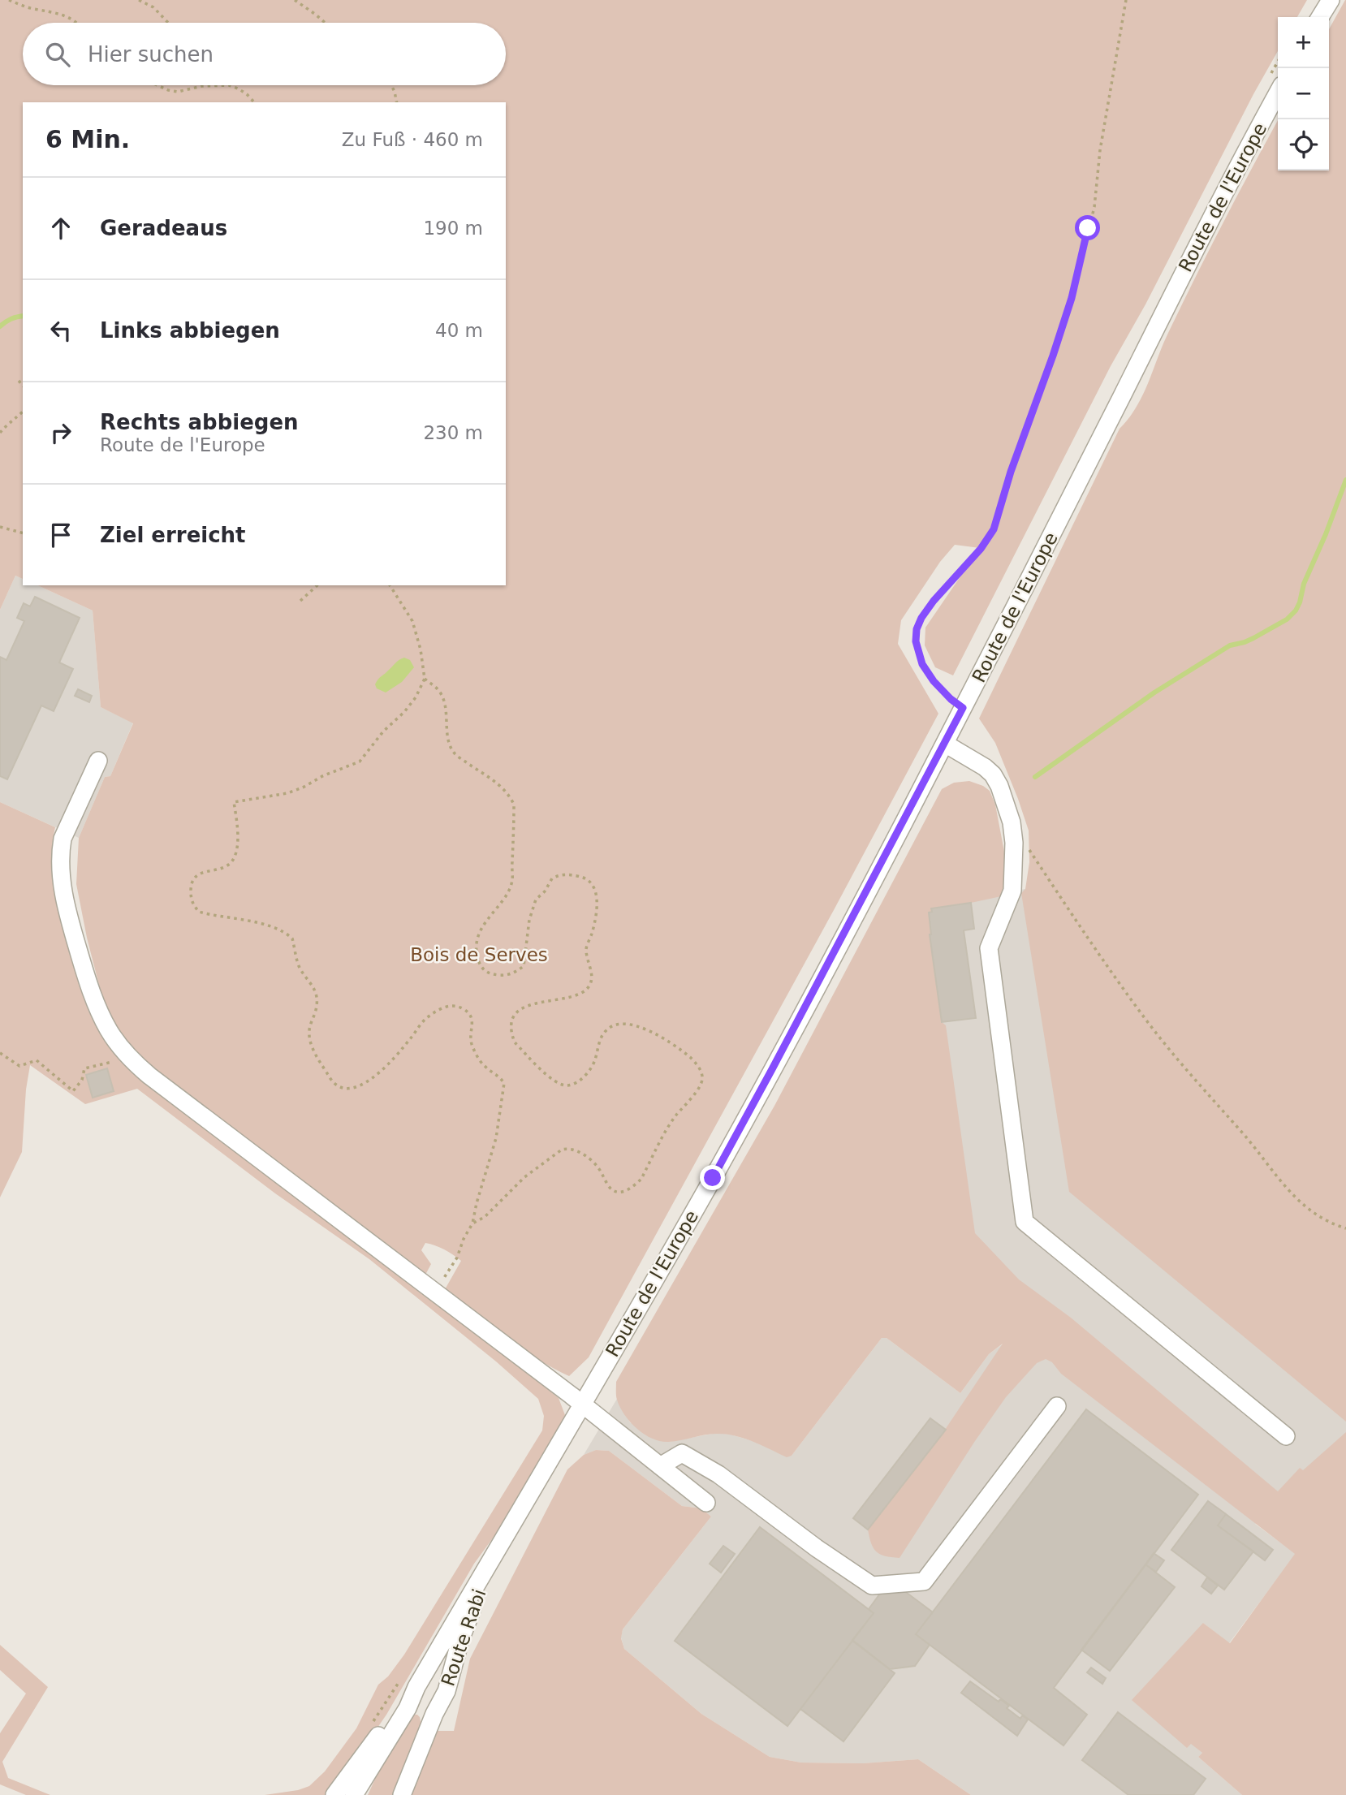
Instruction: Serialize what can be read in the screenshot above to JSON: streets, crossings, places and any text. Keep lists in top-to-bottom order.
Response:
{
  "streets": {
    "street": ["Route de l'Europe", "Route Rabi"]
  },
  "crossings": [
    ["Route de l'Europe", "Route Rabi"]
  ],
  "parks": ["Bois de Serves"],
  "page": {
    "map_buttons": ["+", "−"],
    "search": "Hier suchen",
    "heading": ["6 Min.", "Zu Fuß · 460 m"],
    "list": [
      ["Geradeaus", "190 m"],
      ["Links abbiegen", "40 m"],
      ["Rechts abbiegen", "Route de l'Europe", "230 m"],
      "Ziel erreicht"
    ]
  }
}
